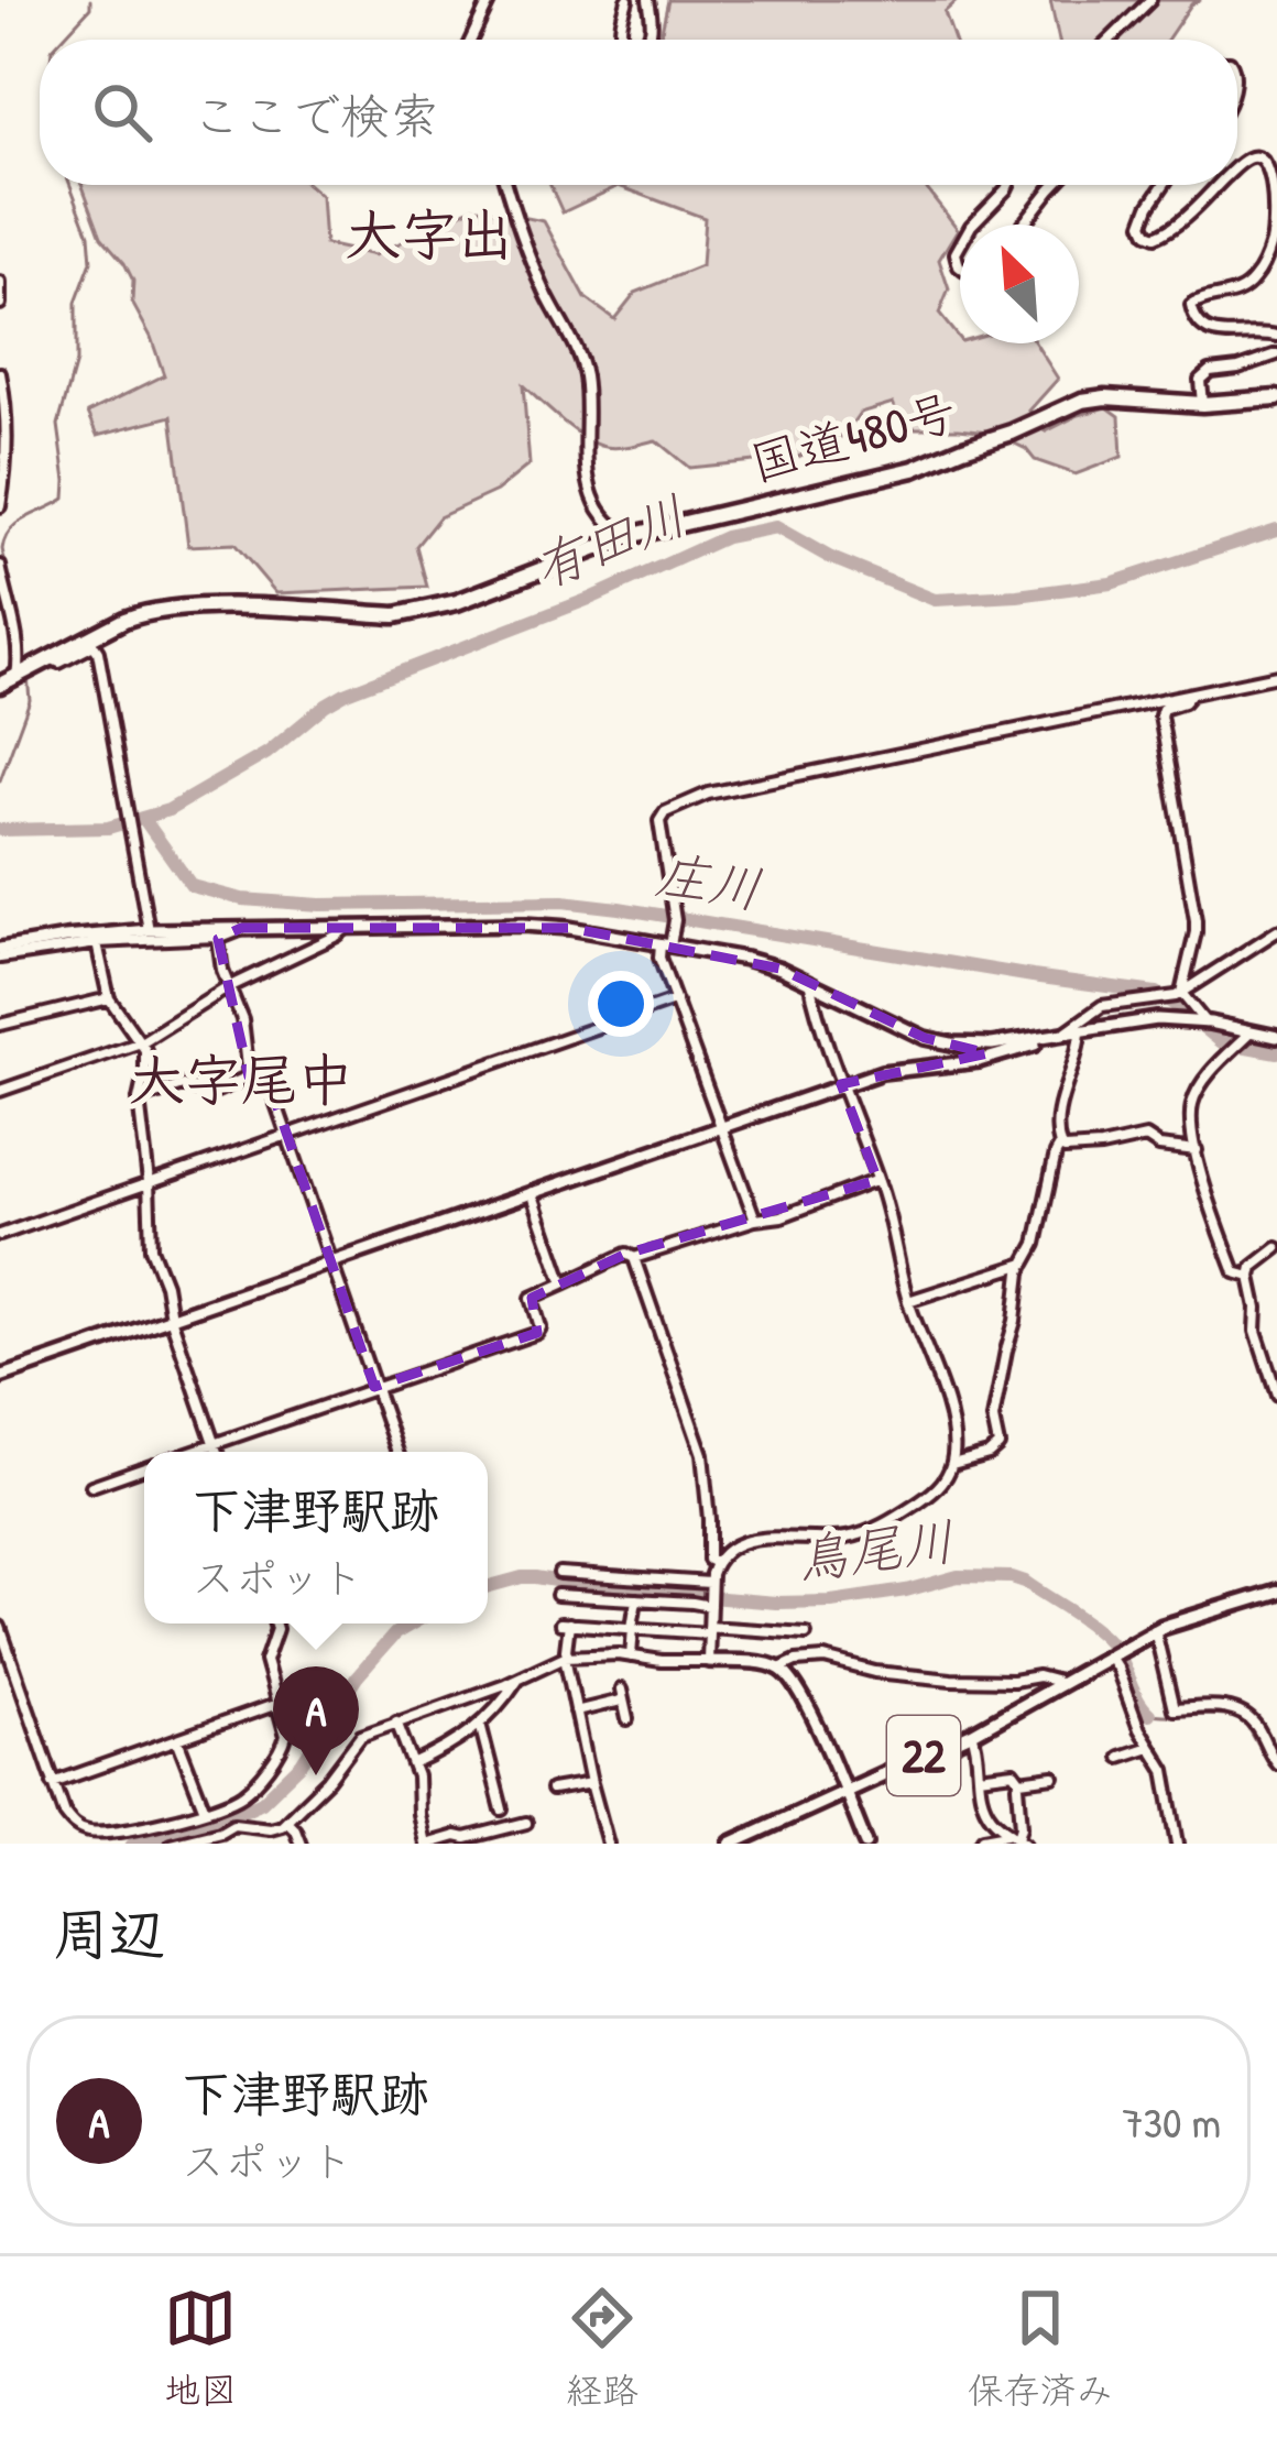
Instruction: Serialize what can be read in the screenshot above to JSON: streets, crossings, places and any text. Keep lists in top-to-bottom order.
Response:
{
  "streets": {
    "highway": ["国道480号"],
    "main road": ["22"]
  },
  "districts": ["大字出", "大字尾中"],
  "water": ["有田川", "庄川", "鳥尾川"],
  "north": "top left",
  "page": {
    "search": "ここで検索",
    "popup": ["下津野駅跡", "スポット"],
    "pins": "A",
    "heading": "周辺",
    "list": [
      {
        "mark": "A",
        "name": "下津野駅跡",
        "note": "スポット",
        "value": "730 m"
      }
    ],
    "nav": ["地図", "経路", "保存済み"]
  }
}
